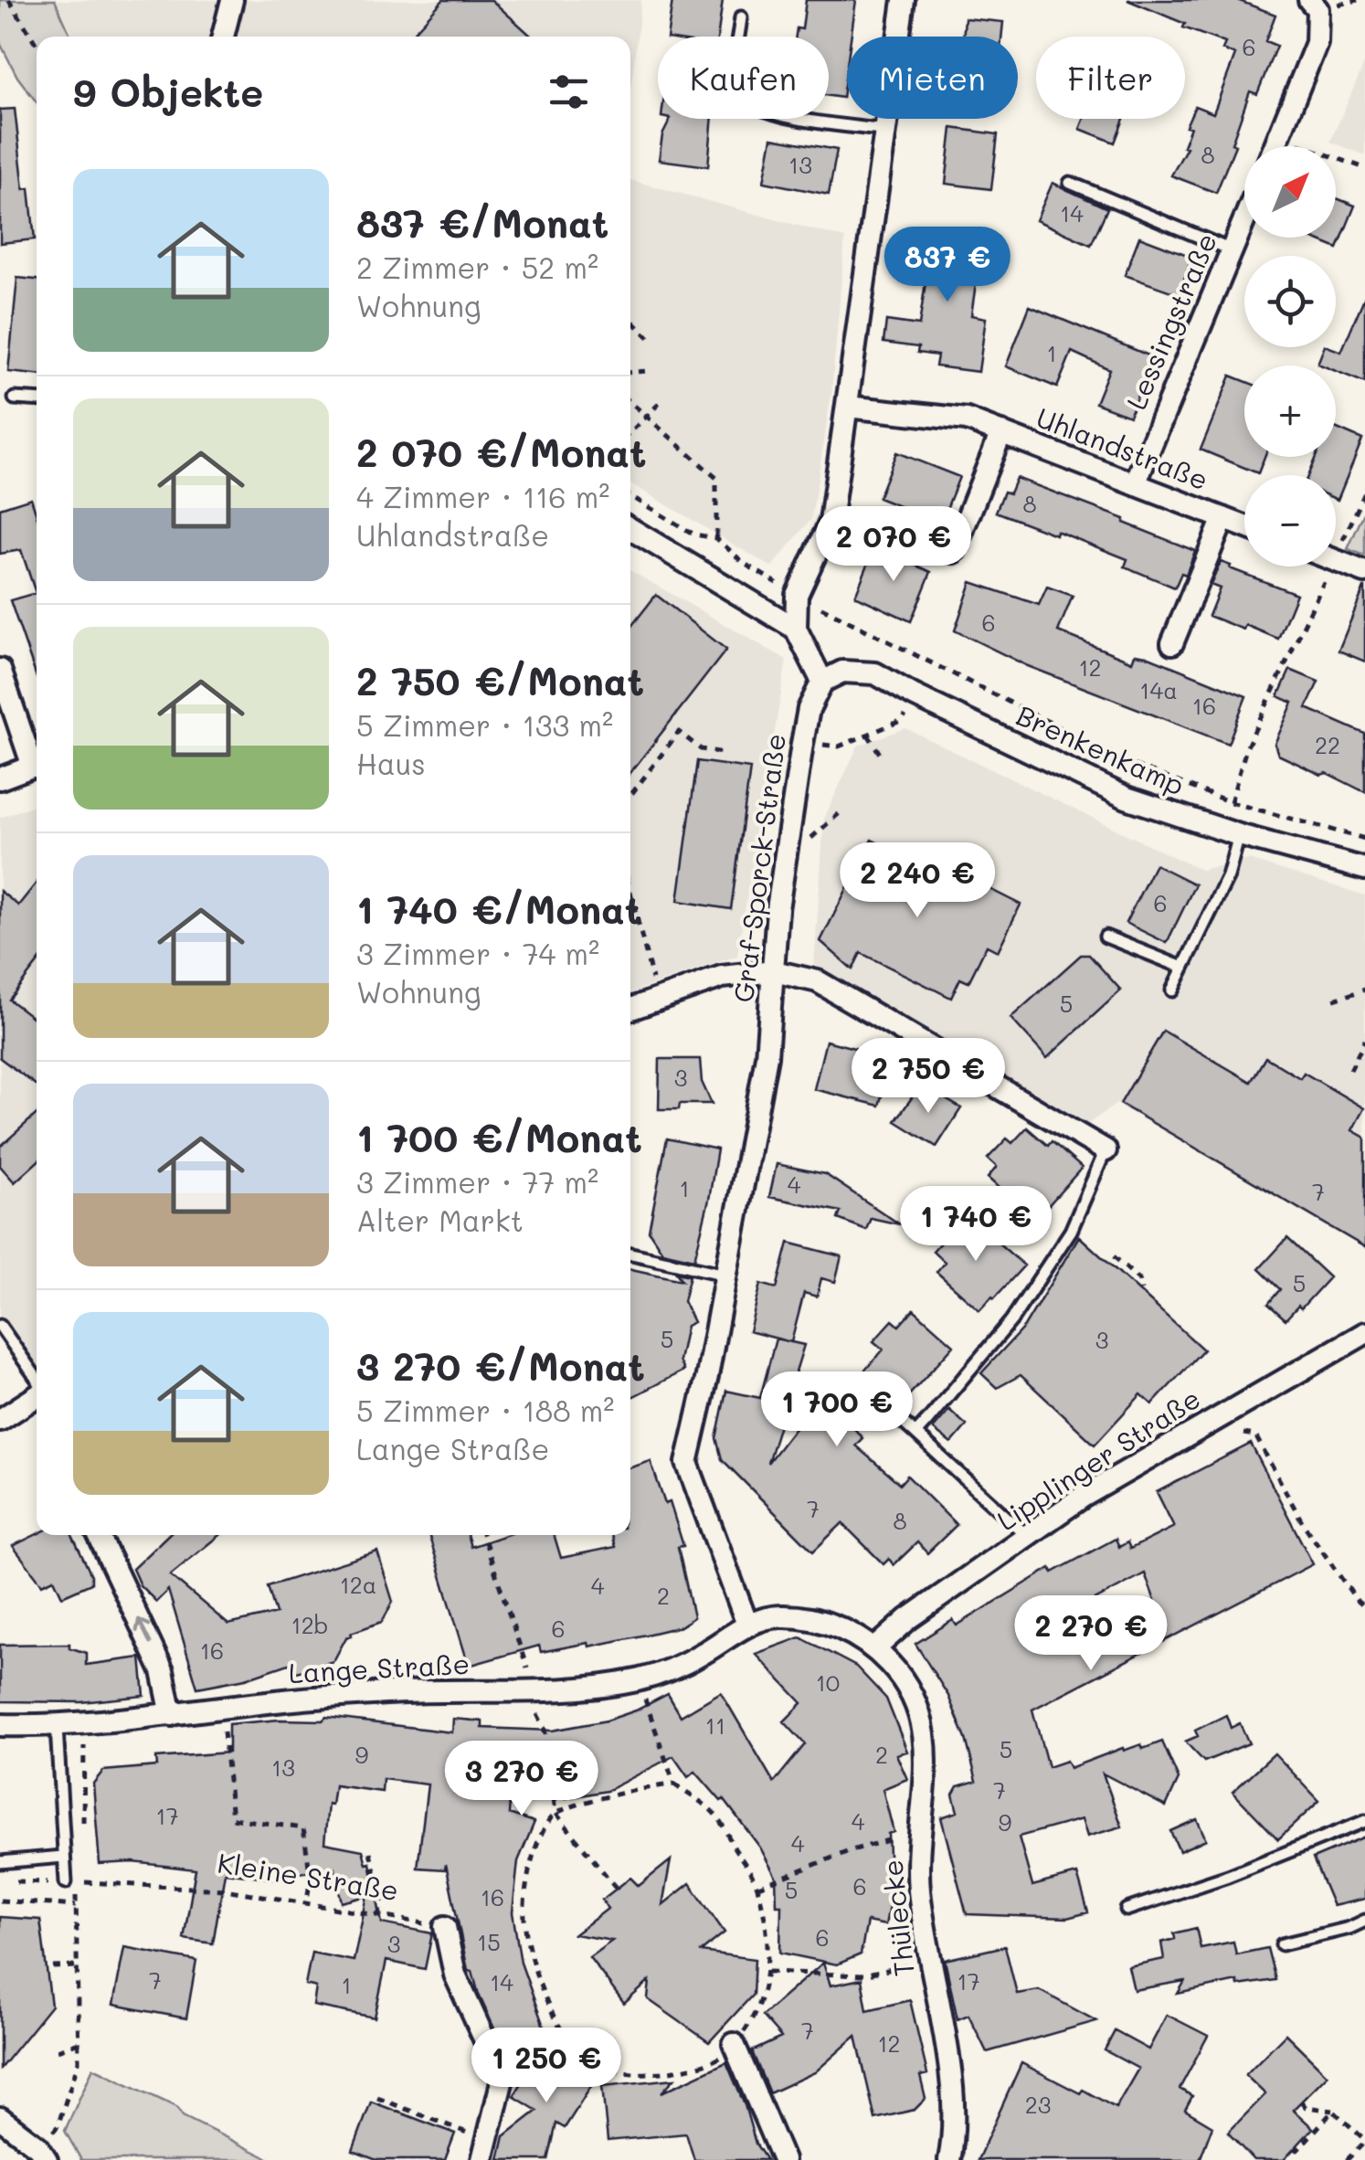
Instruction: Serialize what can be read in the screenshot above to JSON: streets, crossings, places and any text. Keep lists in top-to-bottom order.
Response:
{
  "streets": {
    "street": [
      "Lessingstraße",
      "Uhlandstraße",
      "Brenkenkamp",
      "Graf-Sporck-Straße",
      "Lipplinger Straße",
      "Lange Straße",
      "Thülecke"
    ],
    "path": ["Kleine Straße"]
  },
  "crossings": [
    ["Lessingstraße", "Uhlandstraße"],
    ["Brenkenkamp", "Graf-Sporck-Straße"],
    ["Graf-Sporck-Straße", "Lipplinger Straße"],
    ["Graf-Sporck-Straße", "Lange Straße"],
    ["Graf-Sporck-Straße", "Thülecke"],
    ["Lipplinger Straße", "Lange Straße"],
    ["Lipplinger Straße", "Thülecke"],
    ["Lange Straße", "Thülecke"]
  ],
  "house_numbers": [
    "6",
    "8",
    "13",
    "14",
    "1",
    "8",
    "6",
    "12",
    "14a",
    "16",
    "22",
    "6",
    "5",
    "3",
    "4",
    "1",
    "7",
    "5",
    "5",
    "3",
    "7",
    "8",
    "12a",
    "4",
    "2",
    "12b",
    "6",
    "16",
    "10",
    "11",
    "5",
    "9",
    "2",
    "13",
    "7",
    "17",
    "4",
    "9",
    "4",
    "6",
    "5",
    "16",
    "6",
    "15",
    "3",
    "7",
    "17",
    "14",
    "1",
    "7",
    "12",
    "23"
  ],
  "north": "top right",
  "page": {
    "chip": ["Kaufen", "Mieten", "Filter"],
    "heading": "9 Objekte",
    "map_buttons": ["+", "−"],
    "list": [
      {
        "name": "837 €/Monat",
        "note": "2 Zimmer · 52 m² · Wohnung"
      },
      {
        "name": "2 070 €/Monat",
        "note": "4 Zimmer · 116 m² · Uhlandstraße"
      },
      {
        "name": "2 750 €/Monat",
        "note": "5 Zimmer · 133 m² · Haus"
      },
      {
        "name": "1 740 €/Monat",
        "note": "3 Zimmer · 74 m² · Wohnung"
      },
      {
        "name": "1 700 €/Monat",
        "note": "3 Zimmer · 77 m² · Alter Markt"
      },
      {
        "name": "3 270 €/Monat",
        "note": "5 Zimmer · 188 m² · Lange Straße"
      }
    ],
    "price": [
      "837 €",
      "2 070 €",
      "2 240 €",
      "2 750 €",
      "1 740 €",
      "1 700 €",
      "2 270 €",
      "3 270 €",
      "1 250 €"
    ]
  }
}
